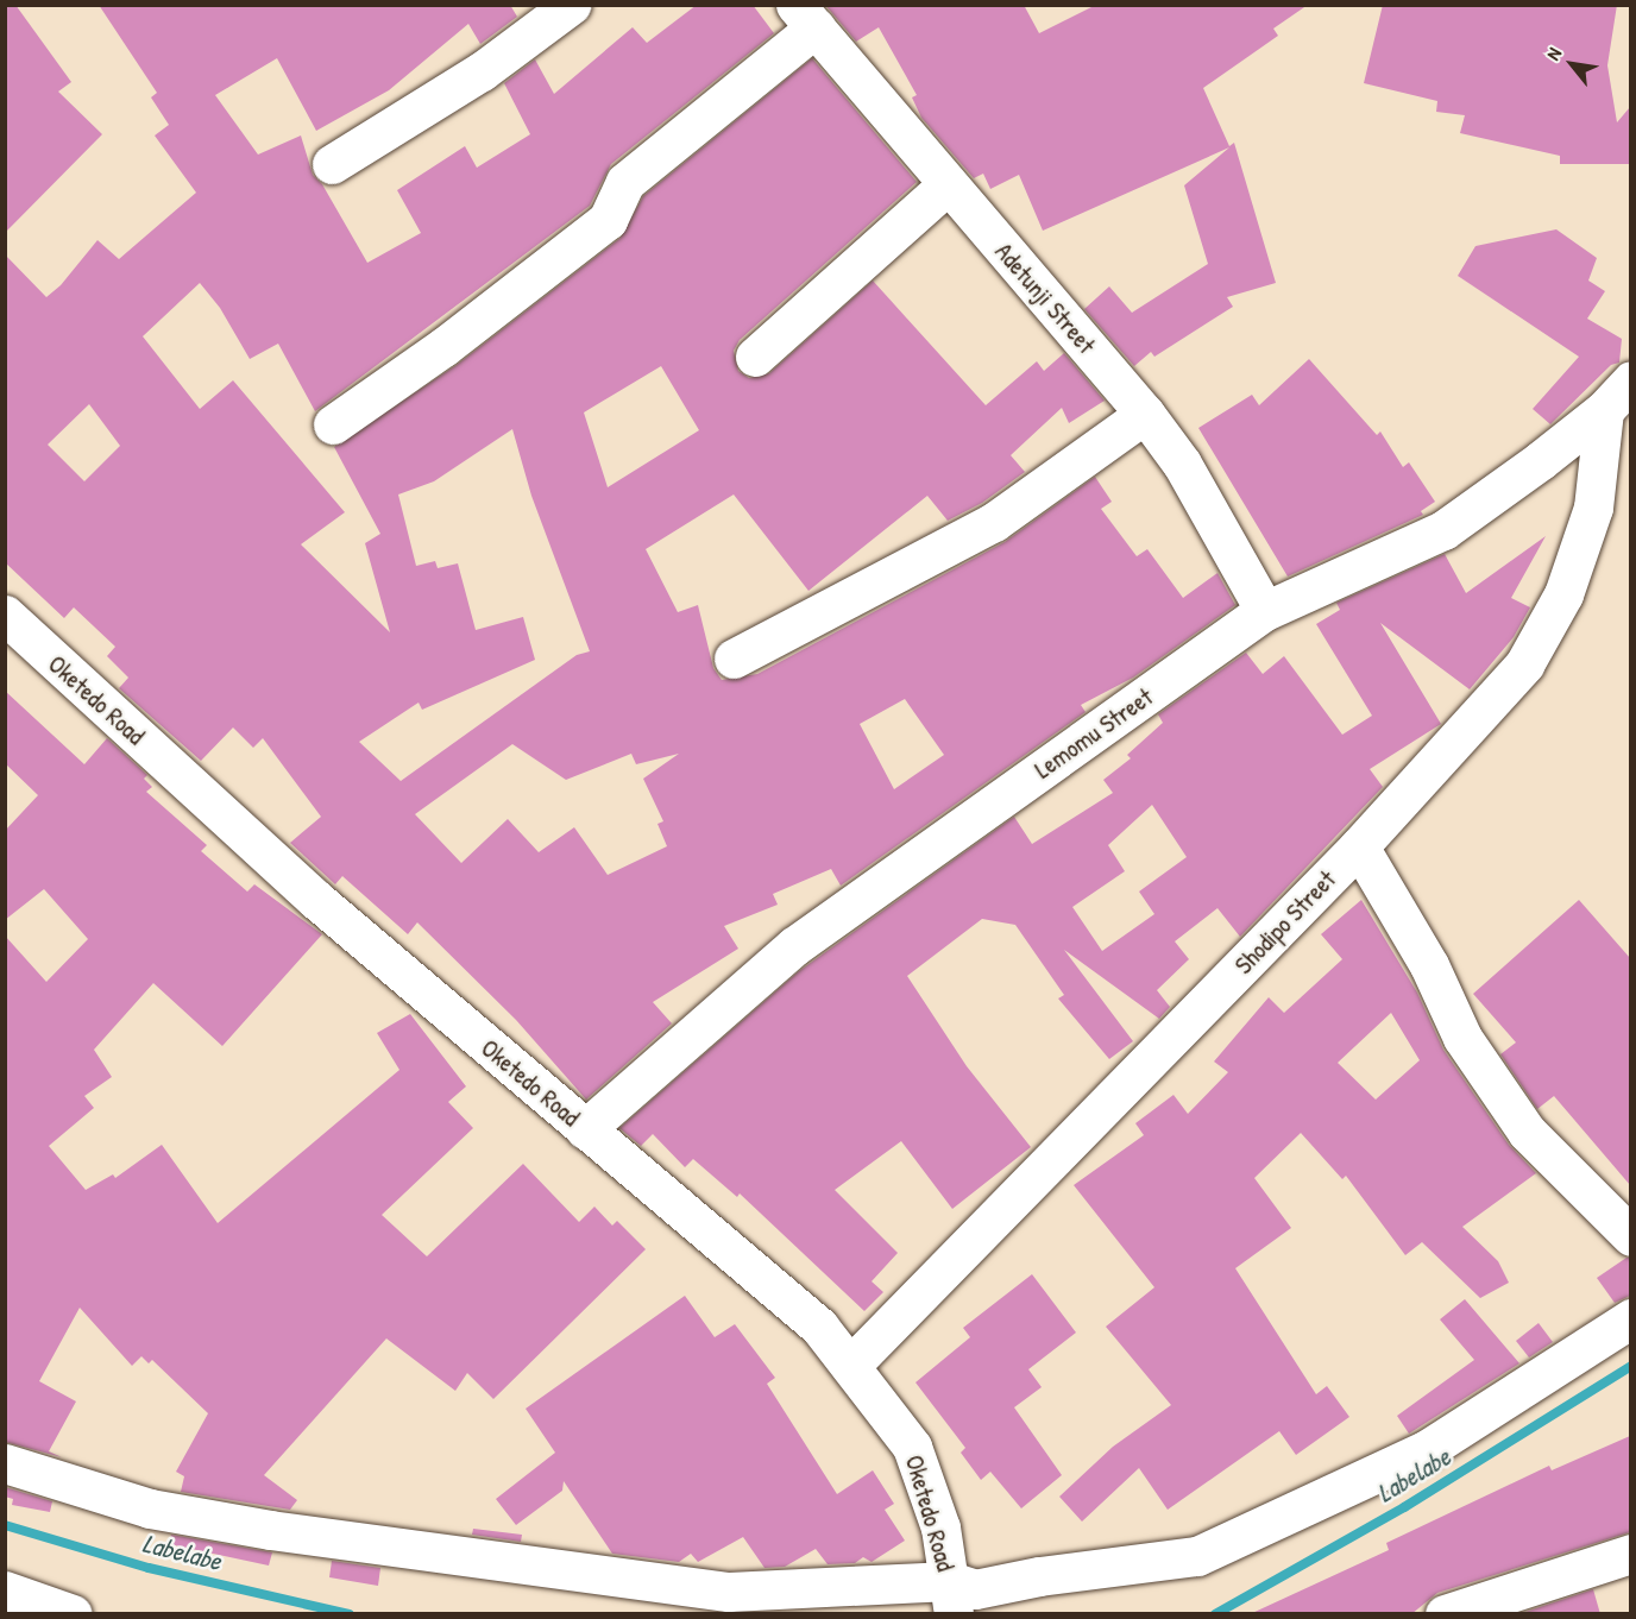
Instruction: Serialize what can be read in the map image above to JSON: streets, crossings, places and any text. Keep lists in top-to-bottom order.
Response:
{
  "streets": {
    "street": [
      "Adetunji Street",
      "Oketedo Road",
      "Lemomu Street",
      "Shodipo Street"
    ]
  },
  "crossings": [
    ["Adetunji Street", "Lemomu Street"],
    ["Oketedo Road", "Lemomu Street"],
    ["Oketedo Road", "Shodipo Street"],
    ["Lemomu Street", "Shodipo Street"]
  ],
  "water": ["Labelabe"],
  "north": "top left"
}
